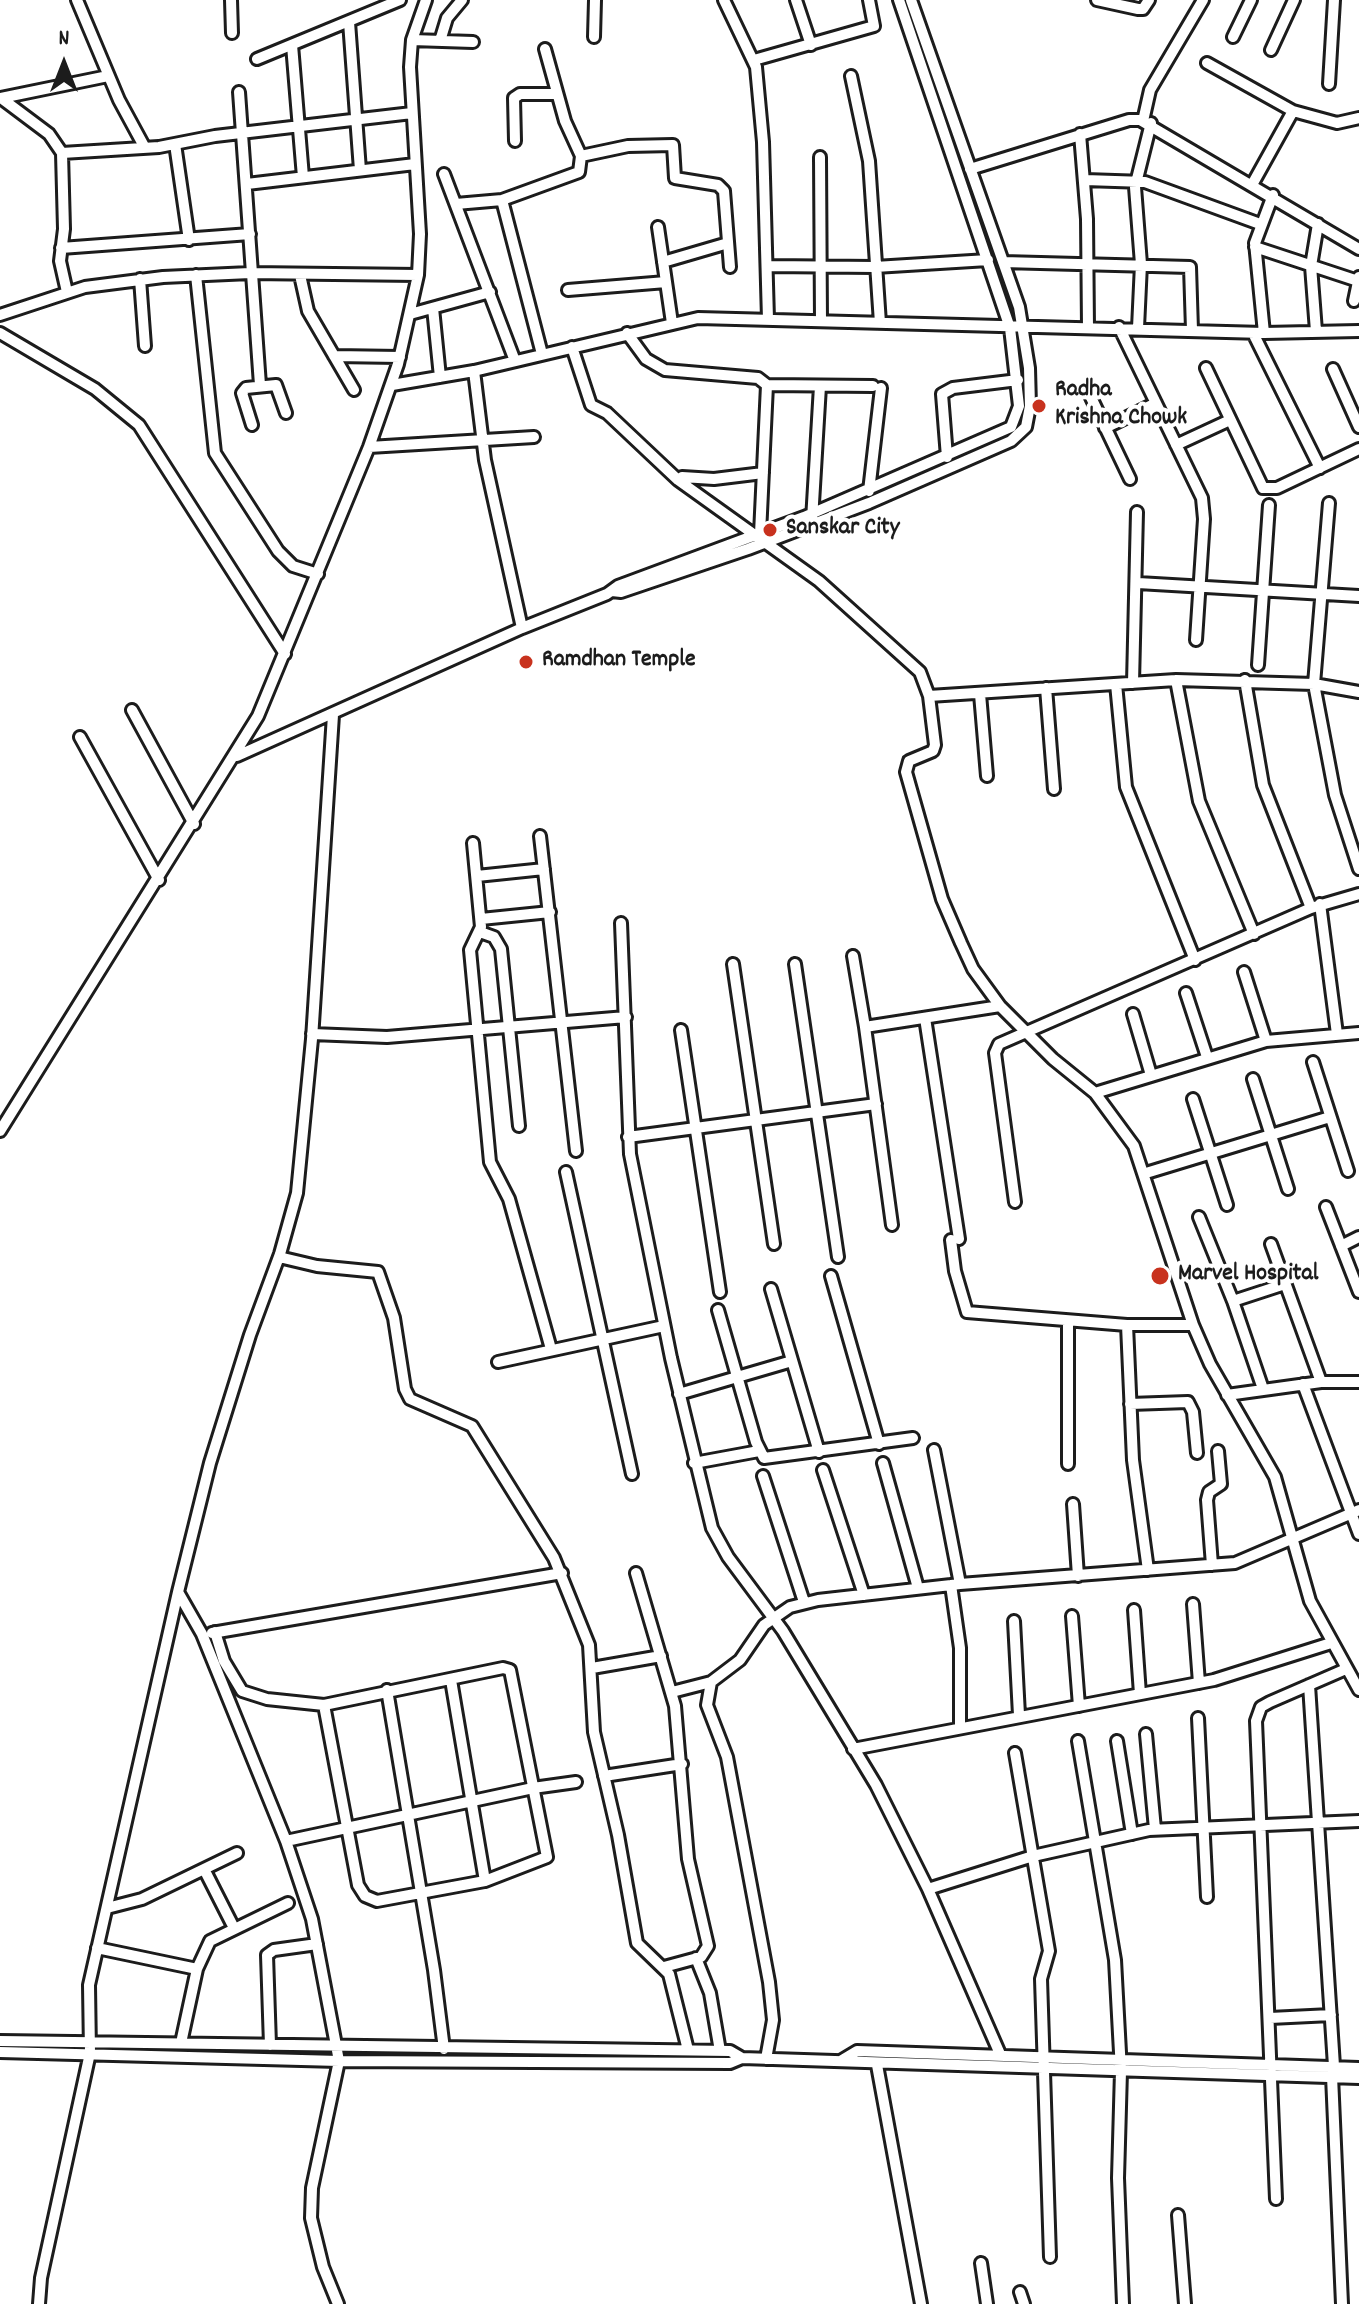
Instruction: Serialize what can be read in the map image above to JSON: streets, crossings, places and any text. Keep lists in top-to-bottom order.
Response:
{
  "places": [
    "Radha Krishna Chowk",
    "Sanskar City",
    "Ramdhan Temple",
    "Marvel Hospital"
  ],
  "north": "top"
}
